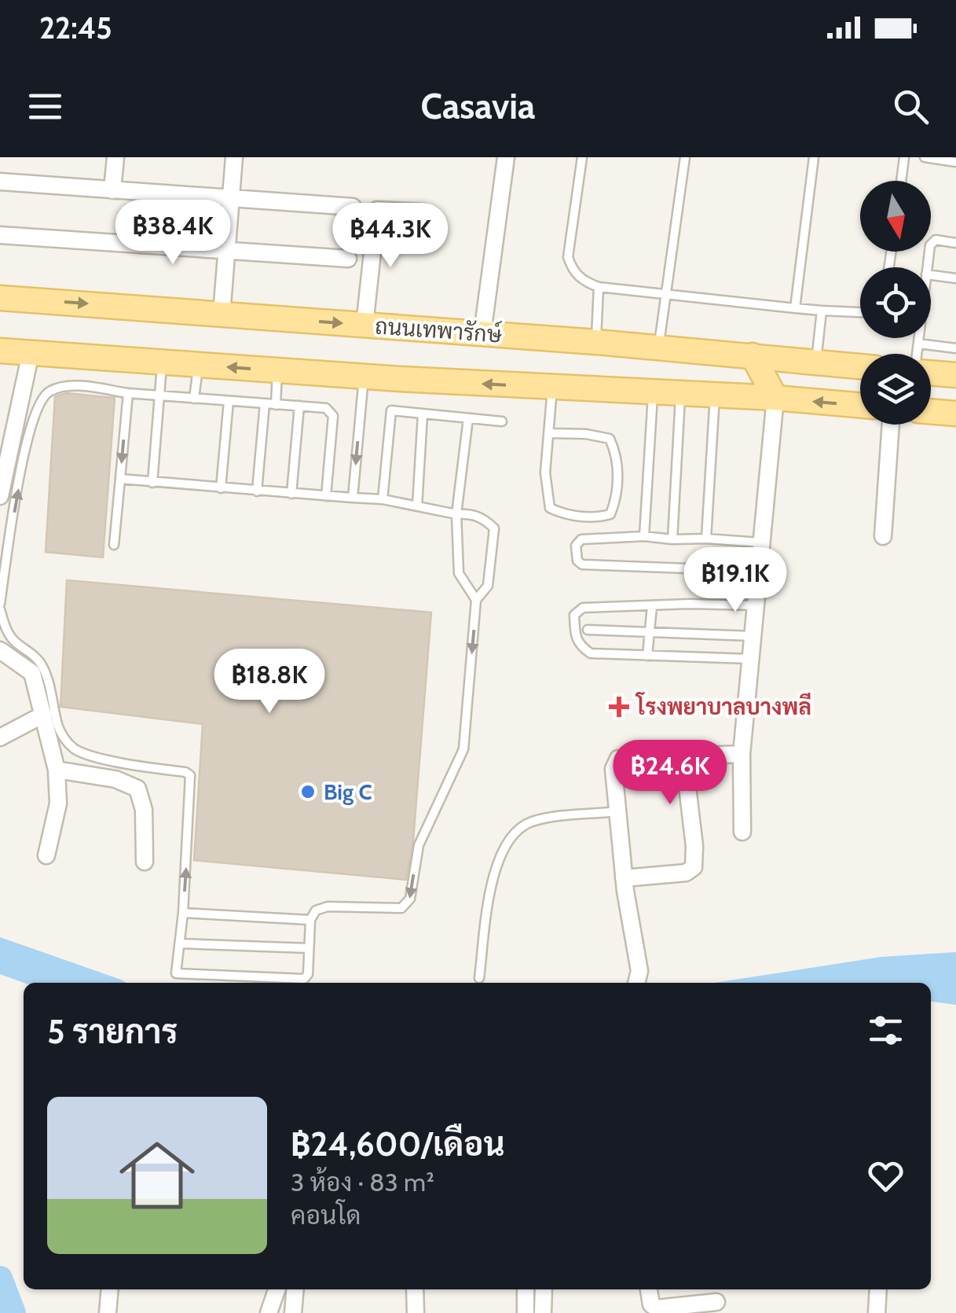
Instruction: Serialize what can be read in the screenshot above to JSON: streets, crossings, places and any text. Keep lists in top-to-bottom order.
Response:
{
  "streets": {
    "main road": ["ถนนเทพารักษ์"]
  },
  "places": {
    "health": ["โรงพยาบาลบางพลี"],
    "other": ["Big C"]
  },
  "north": "bottom",
  "page": {
    "status": "22:45",
    "header": "Casavia",
    "price": [
      "฿38.4K",
      "฿44.3K",
      "฿19.1K",
      "฿18.8K",
      "฿24.6K"
    ],
    "heading": "5 รายการ",
    "list": [
      {
        "name": "฿24,600/เดือน",
        "note": "3 ห้อง · 83 m² · คอนโด"
      }
    ]
  }
}
